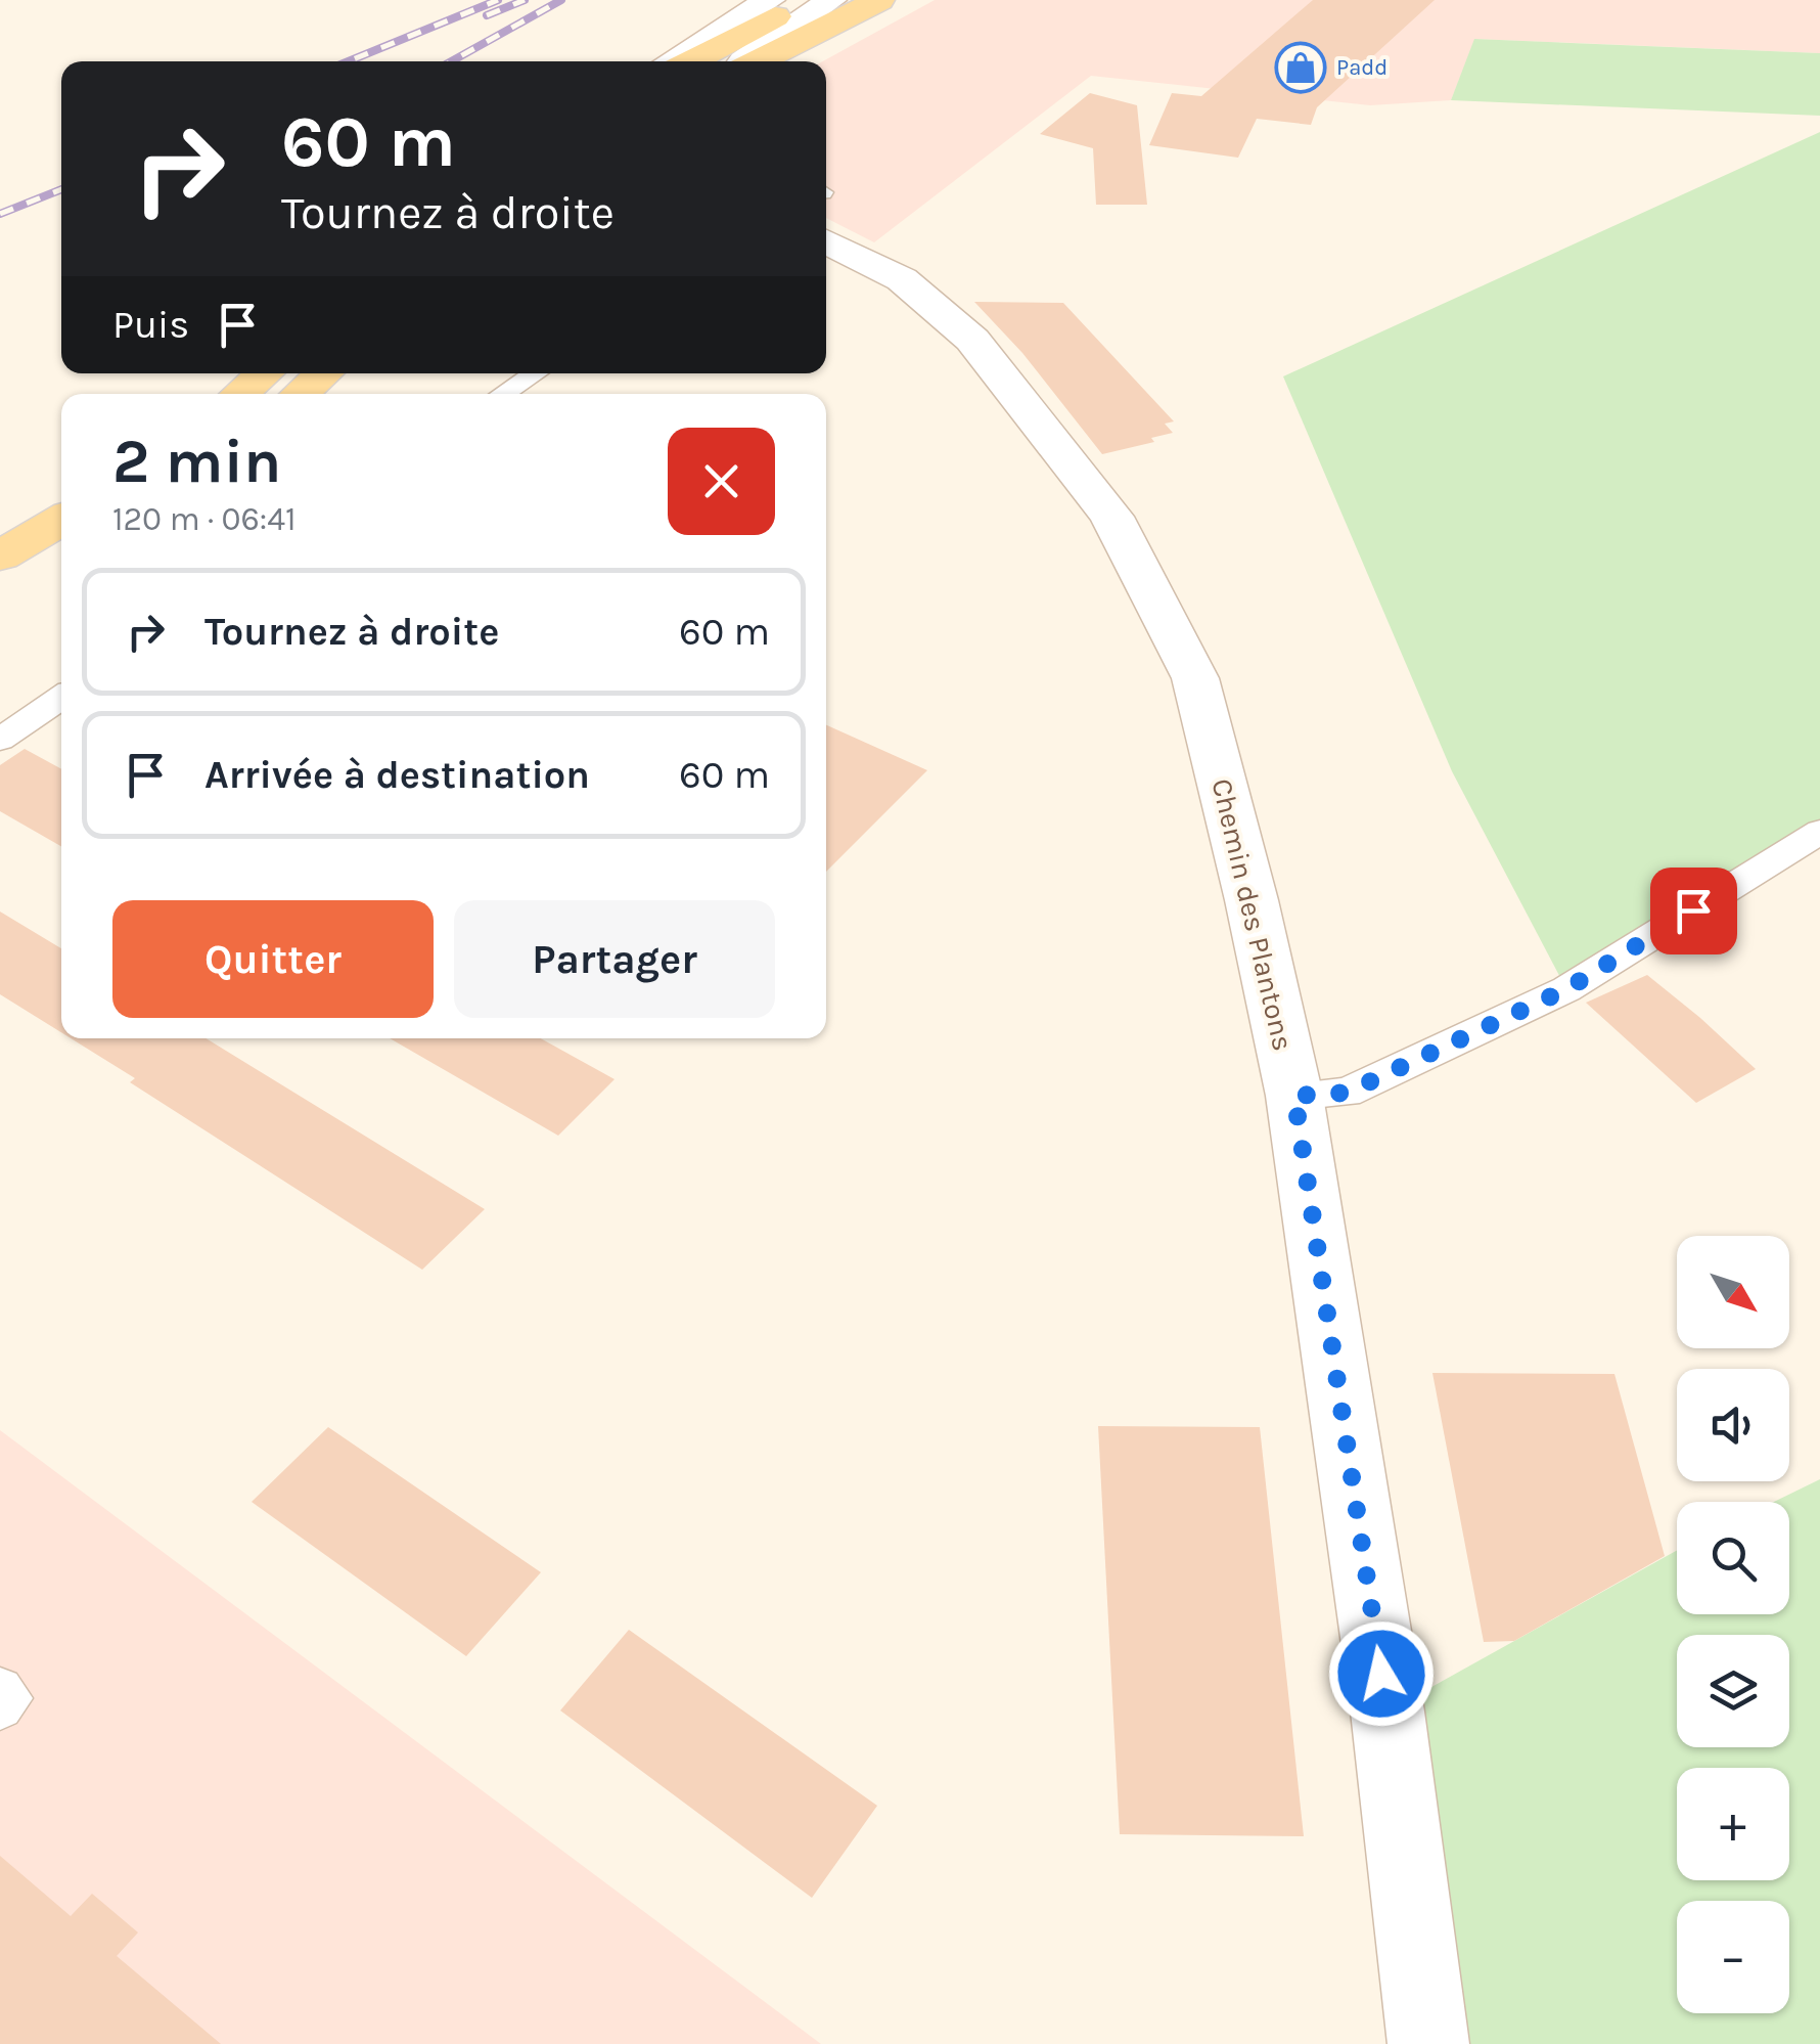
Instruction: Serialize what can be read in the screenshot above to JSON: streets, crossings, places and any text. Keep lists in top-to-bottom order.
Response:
{
  "streets": {
    "street": ["Chemin des Plantons"]
  },
  "places": {
    "shop": ["Padd"]
  },
  "north": "bottom right",
  "page": {
    "turn": ["60 m", "Tournez à droite"],
    "then": "Puis",
    "heading": ["2 min", "120 m · 06:41"],
    "list": [
      {
        "name": "Tournez à droite",
        "value": "60 m"
      },
      {
        "name": "Arrivée à destination",
        "value": "60 m"
      }
    ],
    "buttons": ["Quitter", "Partager"],
    "map_buttons": ["+", "−"]
  }
}
